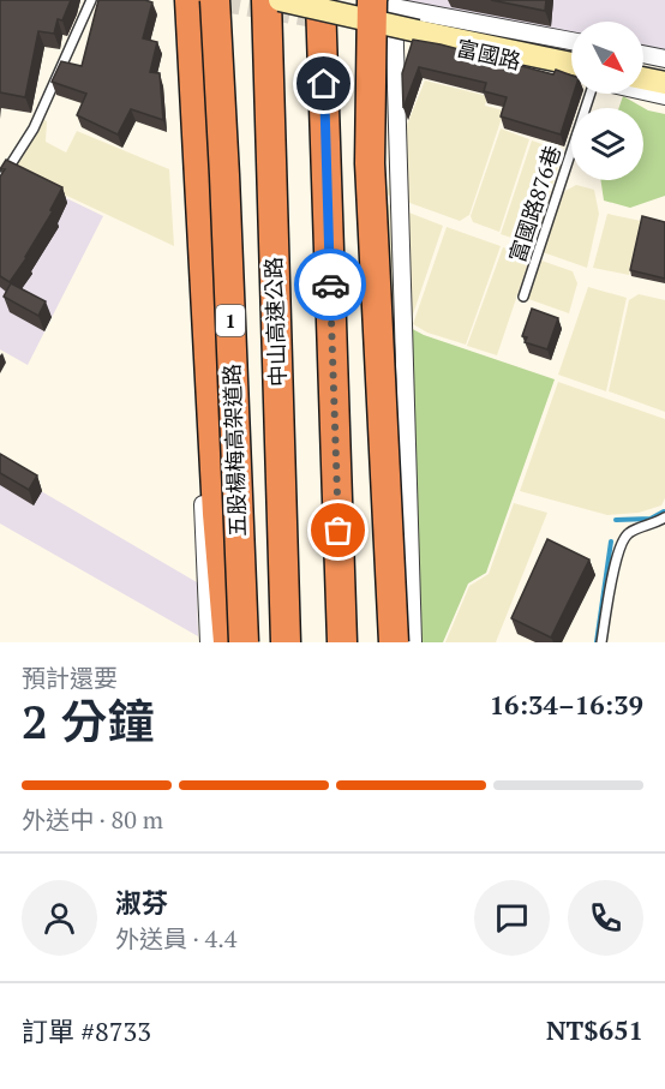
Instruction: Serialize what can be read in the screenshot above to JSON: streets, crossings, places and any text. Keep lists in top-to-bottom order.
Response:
{
  "streets": {
    "highway": ["1", "中山高速公路", "五股楊梅高架道路"],
    "street": ["富國路"],
    "lane": ["富國路876巷"]
  },
  "north": "bottom right",
  "page": {
    "heading": ["2 分鐘", "預計還要", "16:34–16:39"],
    "panel": [
      "淑芬",
      "外送員 · 4.4",
      "訂單 #8733",
      "NT$651"
    ],
    "bar": "外送中 · 80 m"
  }
}
